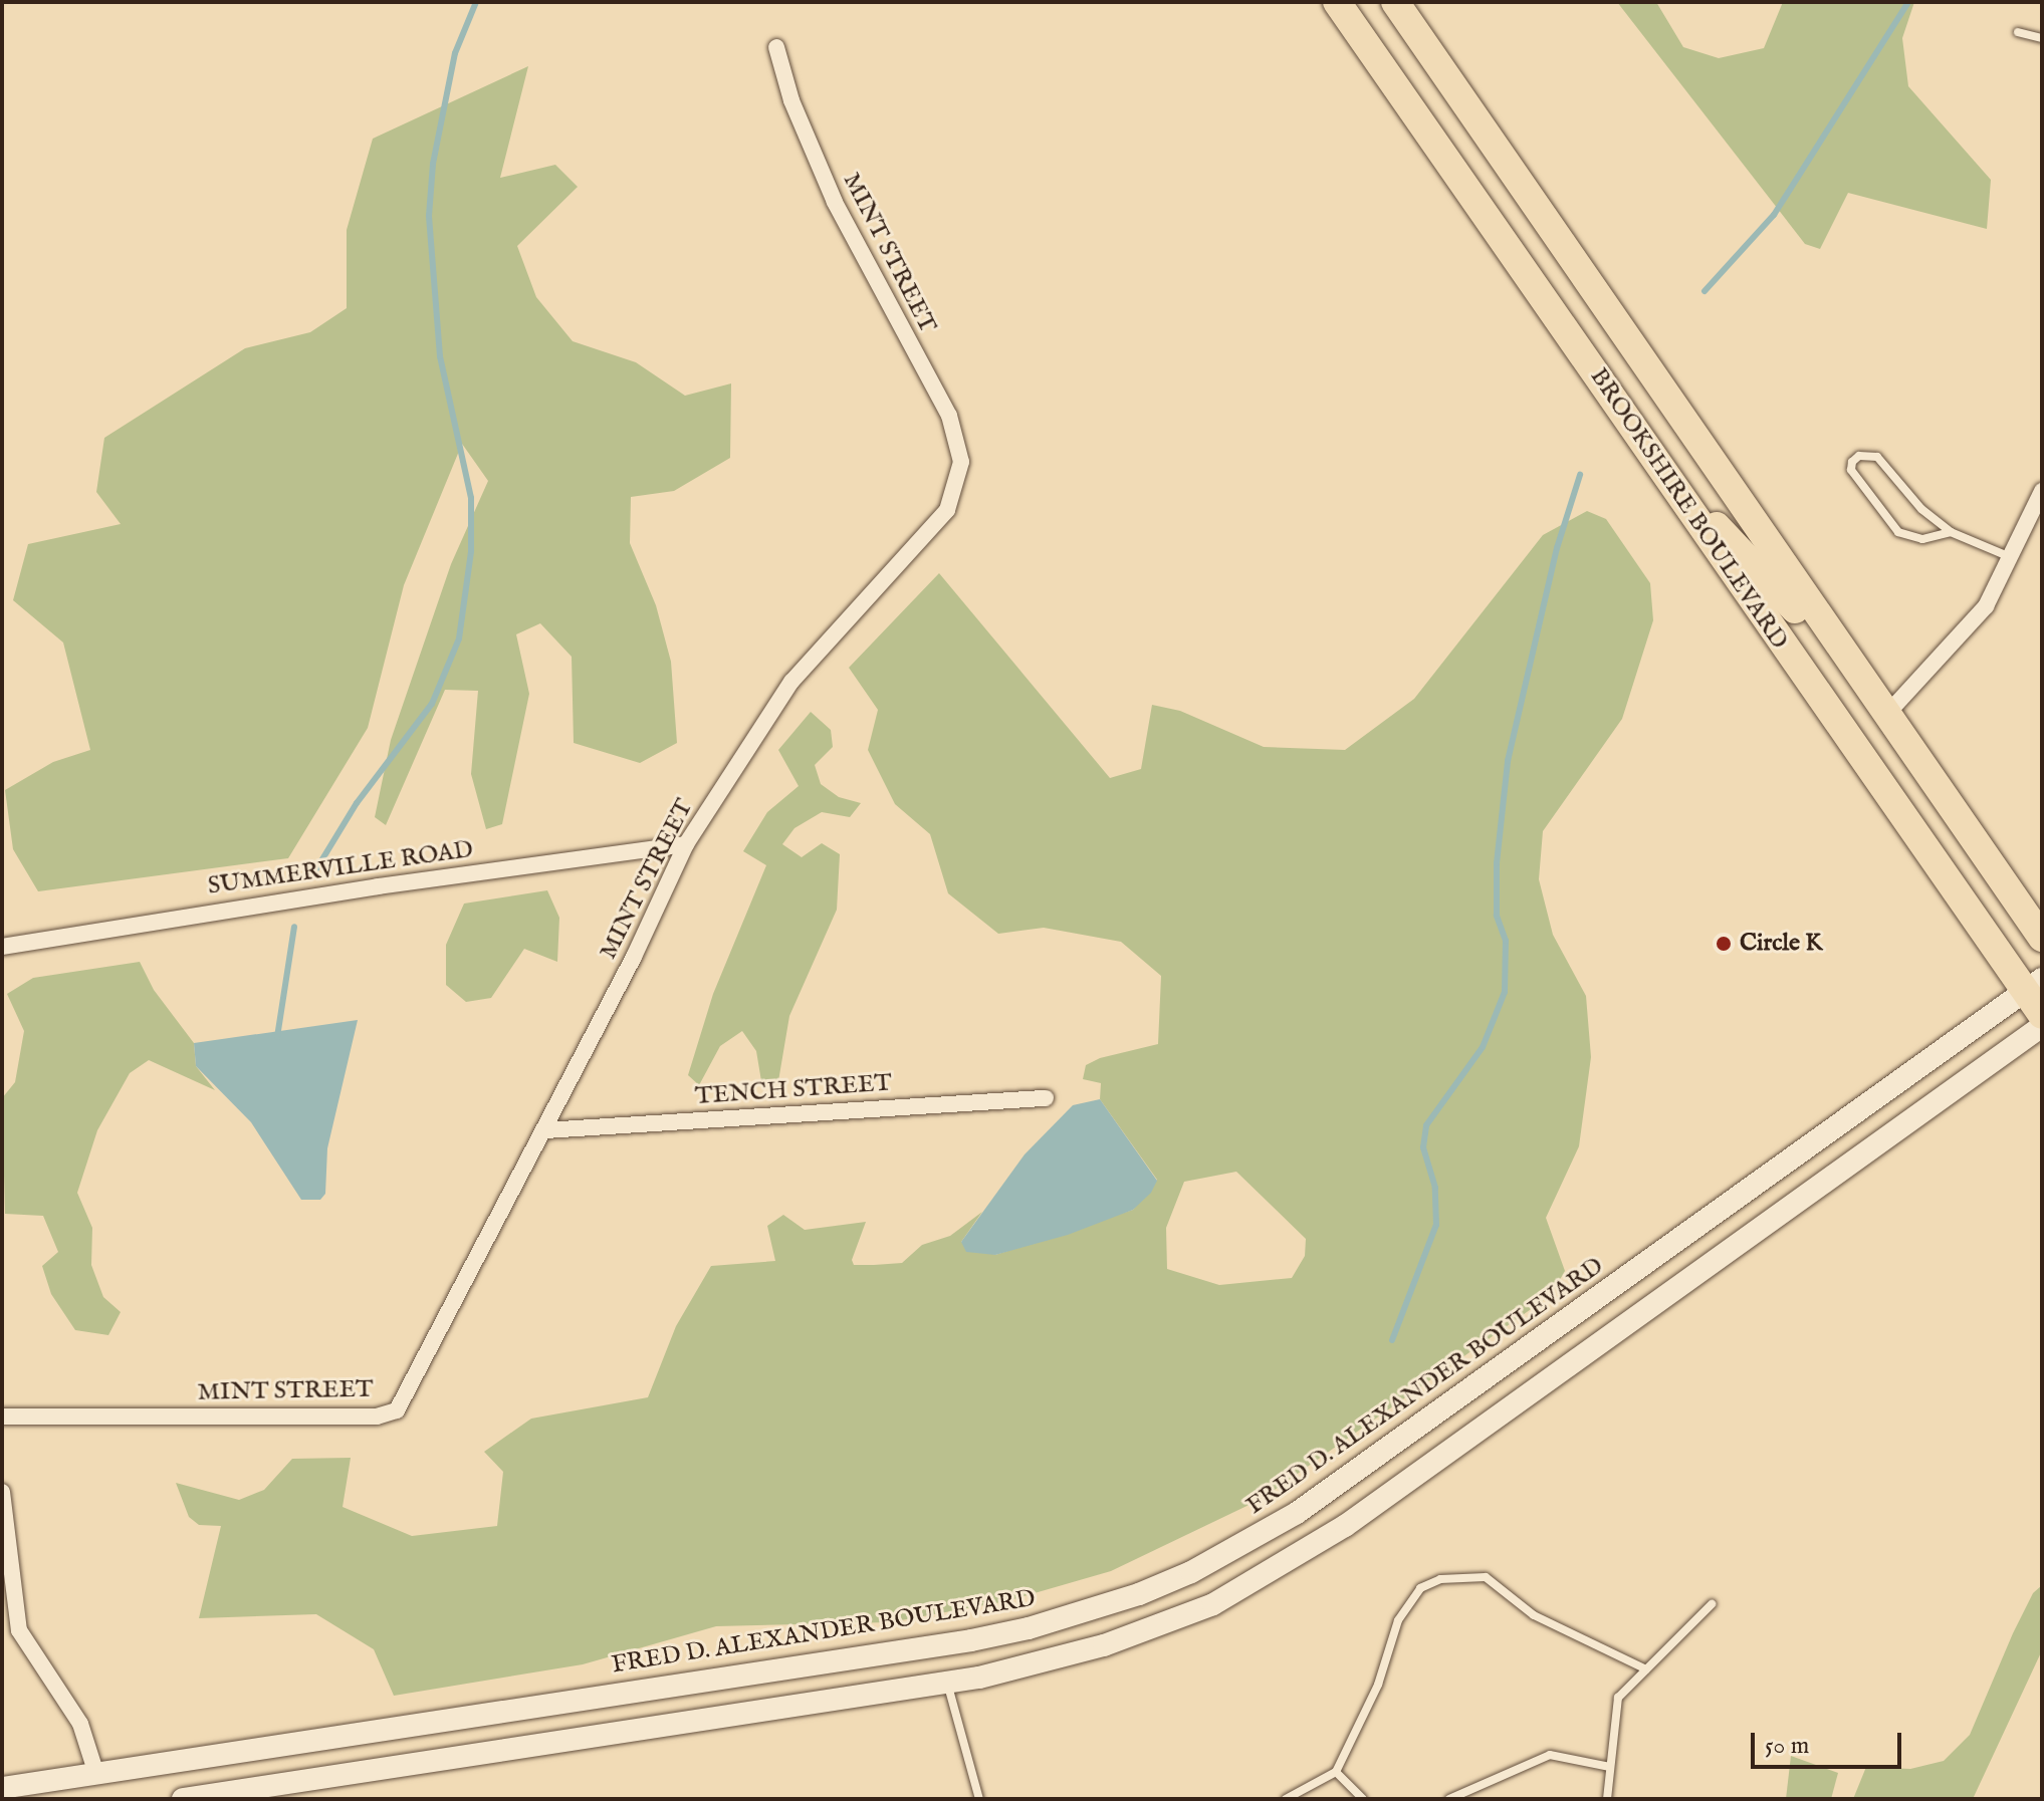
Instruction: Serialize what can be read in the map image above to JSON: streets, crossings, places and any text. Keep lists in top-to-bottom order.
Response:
{
  "streets": {
    "highway": ["BROOKSHIRE BOULEVARD"],
    "main road": ["FRED D. ALEXANDER BOULEVARD"],
    "street": ["MINT STREET", "SUMMERVILLE ROAD", "TENCH STREET"]
  },
  "crossings": [
    ["MINT STREET", "SUMMERVILLE ROAD"],
    ["MINT STREET", "TENCH STREET"],
    ["BROOKSHIRE BOULEVARD", "FRED D. ALEXANDER BOULEVARD"]
  ],
  "places": ["Circle K"],
  "scale_bar": "50 m"
}
